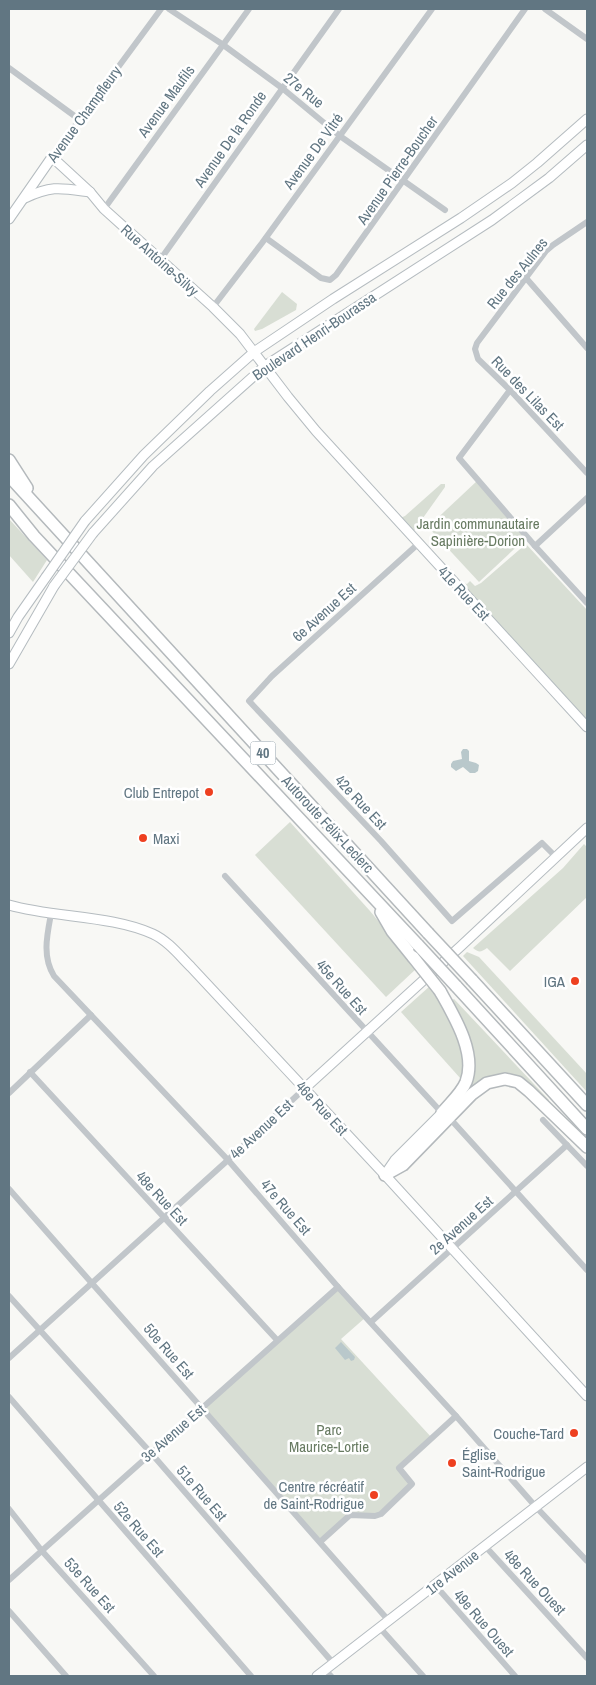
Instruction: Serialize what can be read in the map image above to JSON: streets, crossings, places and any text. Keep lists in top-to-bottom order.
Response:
{
  "streets": {
    "highway": ["40", "Autoroute Félix-Leclerc"],
    "street": [
      "27e Rue",
      "Avenue Maufils",
      "Avenue Champfleury",
      "Avenue De la Ronde",
      "Avenue De Vitré",
      "Avenue Pierre-Boucher",
      "Rue Antoine-Silvy",
      "Rue des Aulnes",
      "Boulevard Henri-Bourassa",
      "Rue des Lilas Est",
      "41e Rue Est",
      "6e Avenue Est",
      "42e Rue Est",
      "45e Rue Est",
      "46e Rue Est",
      "4e Avenue Est",
      "48e Rue Est",
      "47e Rue Est",
      "2e Avenue Est",
      "50e Rue Est",
      "3e Avenue Est",
      "51e Rue Est",
      "52e Rue Est",
      "1re Avenue",
      "48e Rue Ouest",
      "53e Rue Est",
      "49e Rue Ouest"
    ]
  },
  "crossings": [
    ["27e Rue", "Avenue Maufils"],
    ["27e Rue", "Avenue De la Ronde"],
    ["27e Rue", "Avenue De Vitré"],
    ["27e Rue", "Avenue Pierre-Boucher"],
    ["Avenue Maufils", "Rue Antoine-Silvy"],
    ["Avenue Champfleury", "Rue Antoine-Silvy"],
    ["Avenue De la Ronde", "Rue Antoine-Silvy"],
    ["Avenue De Vitré", "Avenue Pierre-Boucher"],
    ["Avenue De Vitré", "Rue Antoine-Silvy"],
    ["Rue Antoine-Silvy", "Boulevard Henri-Bourassa"],
    ["Rue Antoine-Silvy", "41e Rue Est"],
    ["Rue des Aulnes", "Rue des Lilas Est"],
    ["Boulevard Henri-Bourassa", "41e Rue Est"],
    ["41e Rue Est", "6e Avenue Est"],
    ["6e Avenue Est", "42e Rue Est"],
    ["42e Rue Est", "4e Avenue Est"],
    ["45e Rue Est", "4e Avenue Est"],
    ["46e Rue Est", "4e Avenue Est"],
    ["46e Rue Est", "47e Rue Est"],
    ["46e Rue Est", "2e Avenue Est"],
    ["4e Avenue Est", "48e Rue Est"],
    ["4e Avenue Est", "47e Rue Est"],
    ["4e Avenue Est", "50e Rue Est"],
    ["4e Avenue Est", "51e Rue Est"],
    ["48e Rue Est", "3e Avenue Est"],
    ["47e Rue Est", "2e Avenue Est"],
    ["47e Rue Est", "3e Avenue Est"],
    ["47e Rue Est", "1re Avenue"],
    ["50e Rue Est", "3e Avenue Est"],
    ["50e Rue Est", "1re Avenue"],
    ["3e Avenue Est", "51e Rue Est"],
    ["3e Avenue Est", "52e Rue Est"],
    ["3e Avenue Est", "53e Rue Est"],
    ["51e Rue Est", "1re Avenue"],
    ["1re Avenue", "48e Rue Ouest"],
    ["1re Avenue", "49e Rue Ouest"]
  ],
  "parks": ["Jardin communautaire Sapinière-Dorion", "Parc Maurice-Lortie"],
  "places": [
    "Club Entrepot",
    "Maxi",
    "IGA",
    "Couche-Tard",
    "Église Saint-Rodrigue",
    "Centre récréatif de Saint-Rodrigue"
  ]
}
